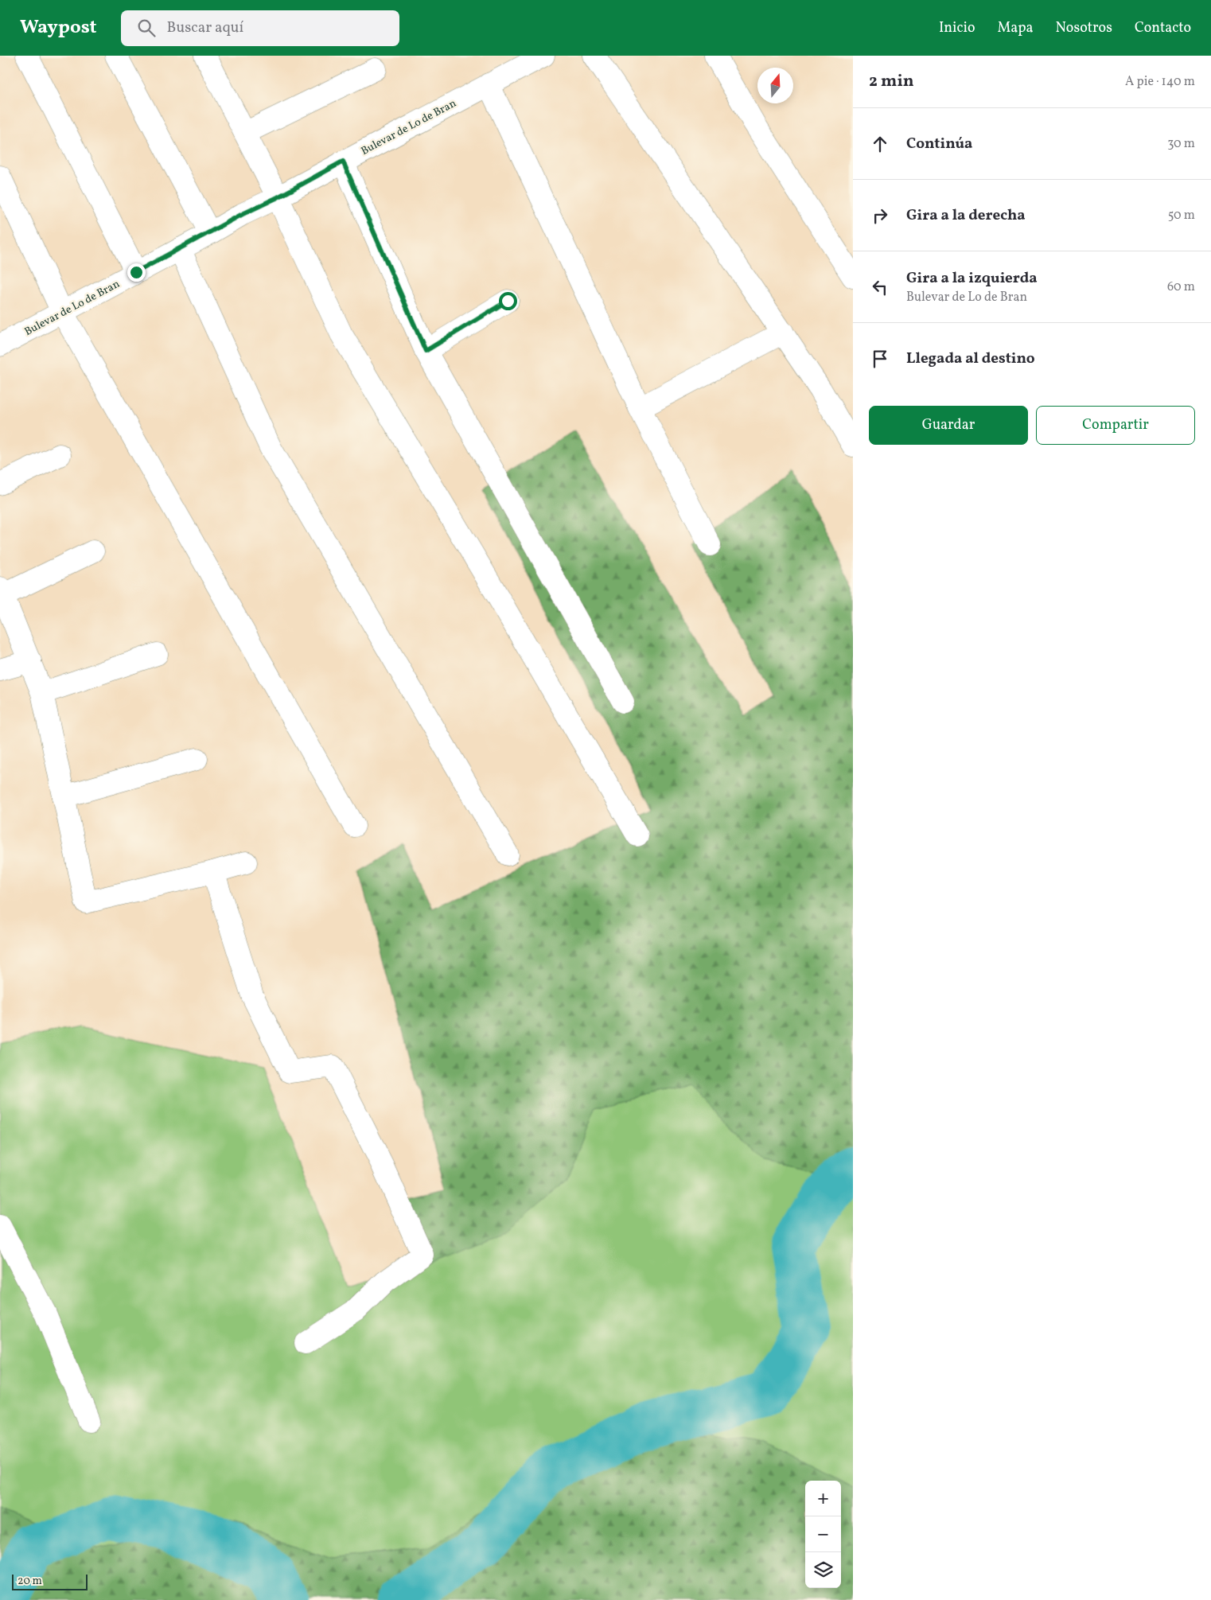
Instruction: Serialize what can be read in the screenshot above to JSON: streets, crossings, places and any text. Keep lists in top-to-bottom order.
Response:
{
  "streets": {
    "street": ["Bulevar de Lo de Bran"]
  },
  "scale_bar": "20 m",
  "north": "top",
  "page": {
    "header": "Waypost",
    "search": "Buscar aquí",
    "nav": [
      "Inicio",
      "Mapa",
      "Nosotros",
      "Contacto"
    ],
    "heading": ["2 min", "A pie · 140 m"],
    "list": [
      ["Continúa", "30 m"],
      ["Gira a la derecha", "50 m"],
      ["Gira a la izquierda", "Bulevar de Lo de Bran", "60 m"],
      "Llegada al destino"
    ],
    "buttons": ["Guardar", "Compartir"],
    "map_buttons": ["+", "−"],
    "scale": "20 m"
  }
}
